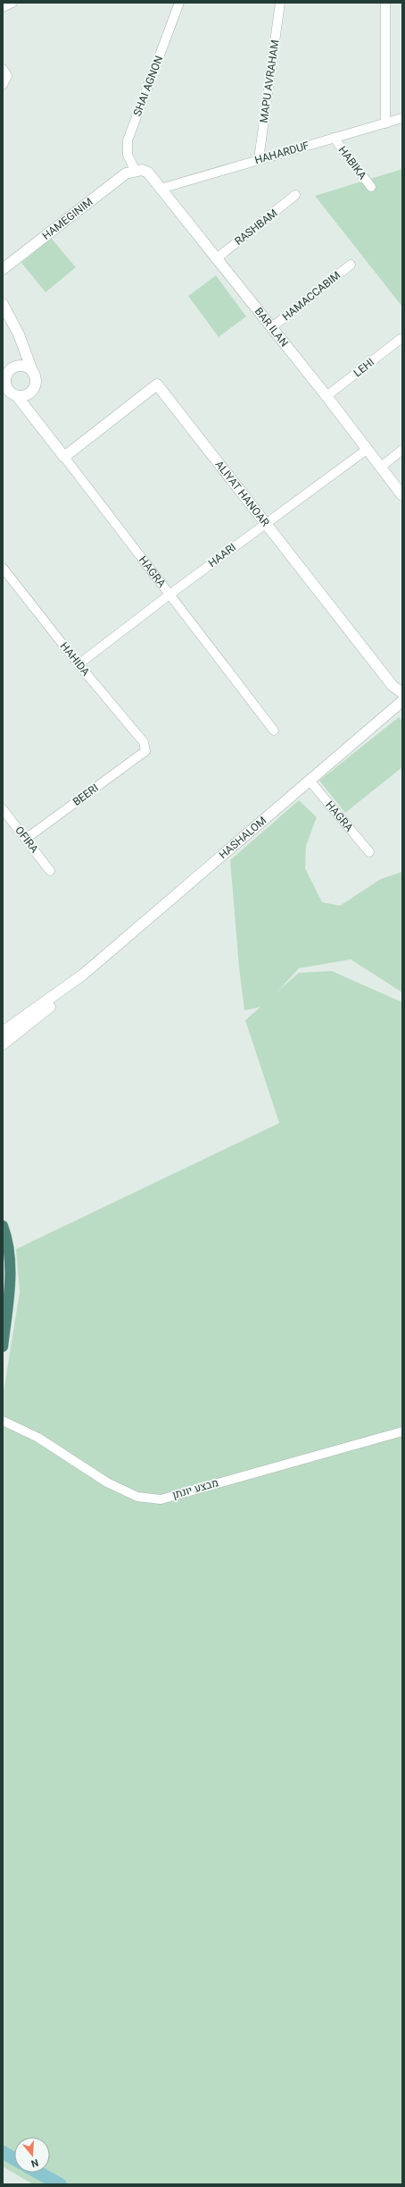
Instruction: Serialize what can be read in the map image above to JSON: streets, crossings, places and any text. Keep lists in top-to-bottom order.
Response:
{
  "streets": {
    "street": [
      "MAPU AVRAHAM",
      "SHAI AGNON",
      "HAHARDUF",
      "HABIKA",
      "HAMEGINIM",
      "RASHBAM",
      "HAMACCABIM",
      "BAR ILAN",
      "LEHI",
      "ALIYAT HANOAR",
      "HAARI",
      "HAGRA",
      "HAHIDA",
      "BEERI",
      "HASHALOM",
      "OFIRA",
      "מבצע יונתן"
    ]
  },
  "crossings": [
    ["MAPU AVRAHAM", "HAHARDUF"],
    ["SHAI AGNON", "HAMEGINIM"],
    ["SHAI AGNON", "BAR ILAN"],
    ["HAHARDUF", "HABIKA"],
    ["HAHARDUF", "BAR ILAN"],
    ["HAMEGINIM", "BAR ILAN"],
    ["RASHBAM", "BAR ILAN"],
    ["HAMACCABIM", "BAR ILAN"],
    ["BAR ILAN", "LEHI"],
    ["BAR ILAN", "HAARI"],
    ["ALIYAT HANOAR", "HAARI"],
    ["ALIYAT HANOAR", "HAGRA"],
    ["HAARI", "HAGRA"],
    ["HAARI", "HAHIDA"],
    ["HAGRA", "HASHALOM"],
    ["HAHIDA", "BEERI"],
    ["BEERI", "OFIRA"]
  ],
  "north": "bottom"
}
